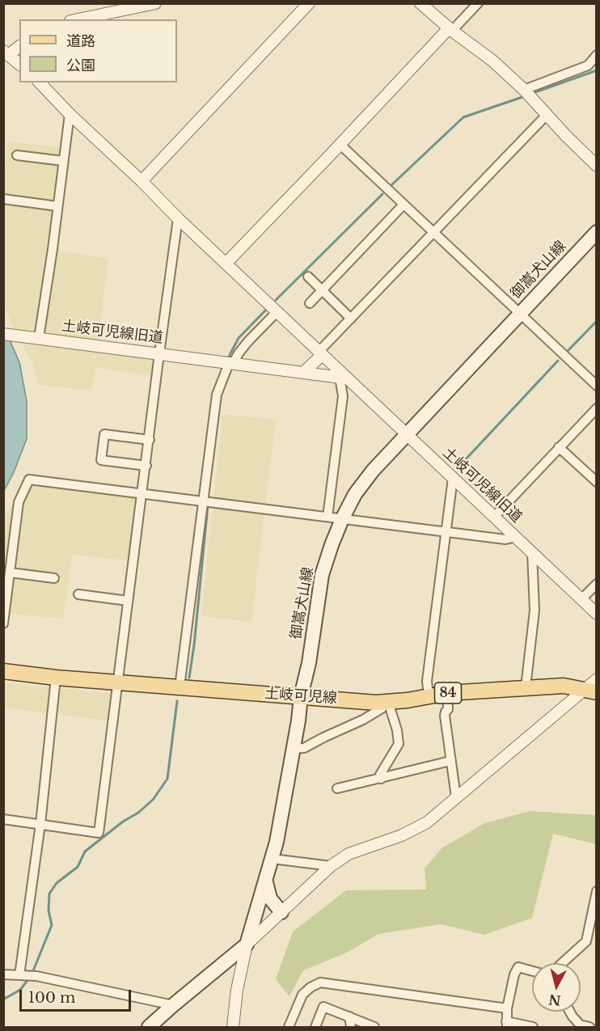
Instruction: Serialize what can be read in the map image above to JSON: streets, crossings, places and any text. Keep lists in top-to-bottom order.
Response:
{
  "streets": {
    "main road": ["御嵩犬山線", "84", "土岐可児線"],
    "street": ["土岐可児線旧道"]
  },
  "crossings": [
    ["御嵩犬山線", "土岐可児線旧道"],
    ["御嵩犬山線", "土岐可児線"]
  ],
  "legend": ["道路", "公園"],
  "scale_bar": "100 m",
  "north": "bottom"
}
